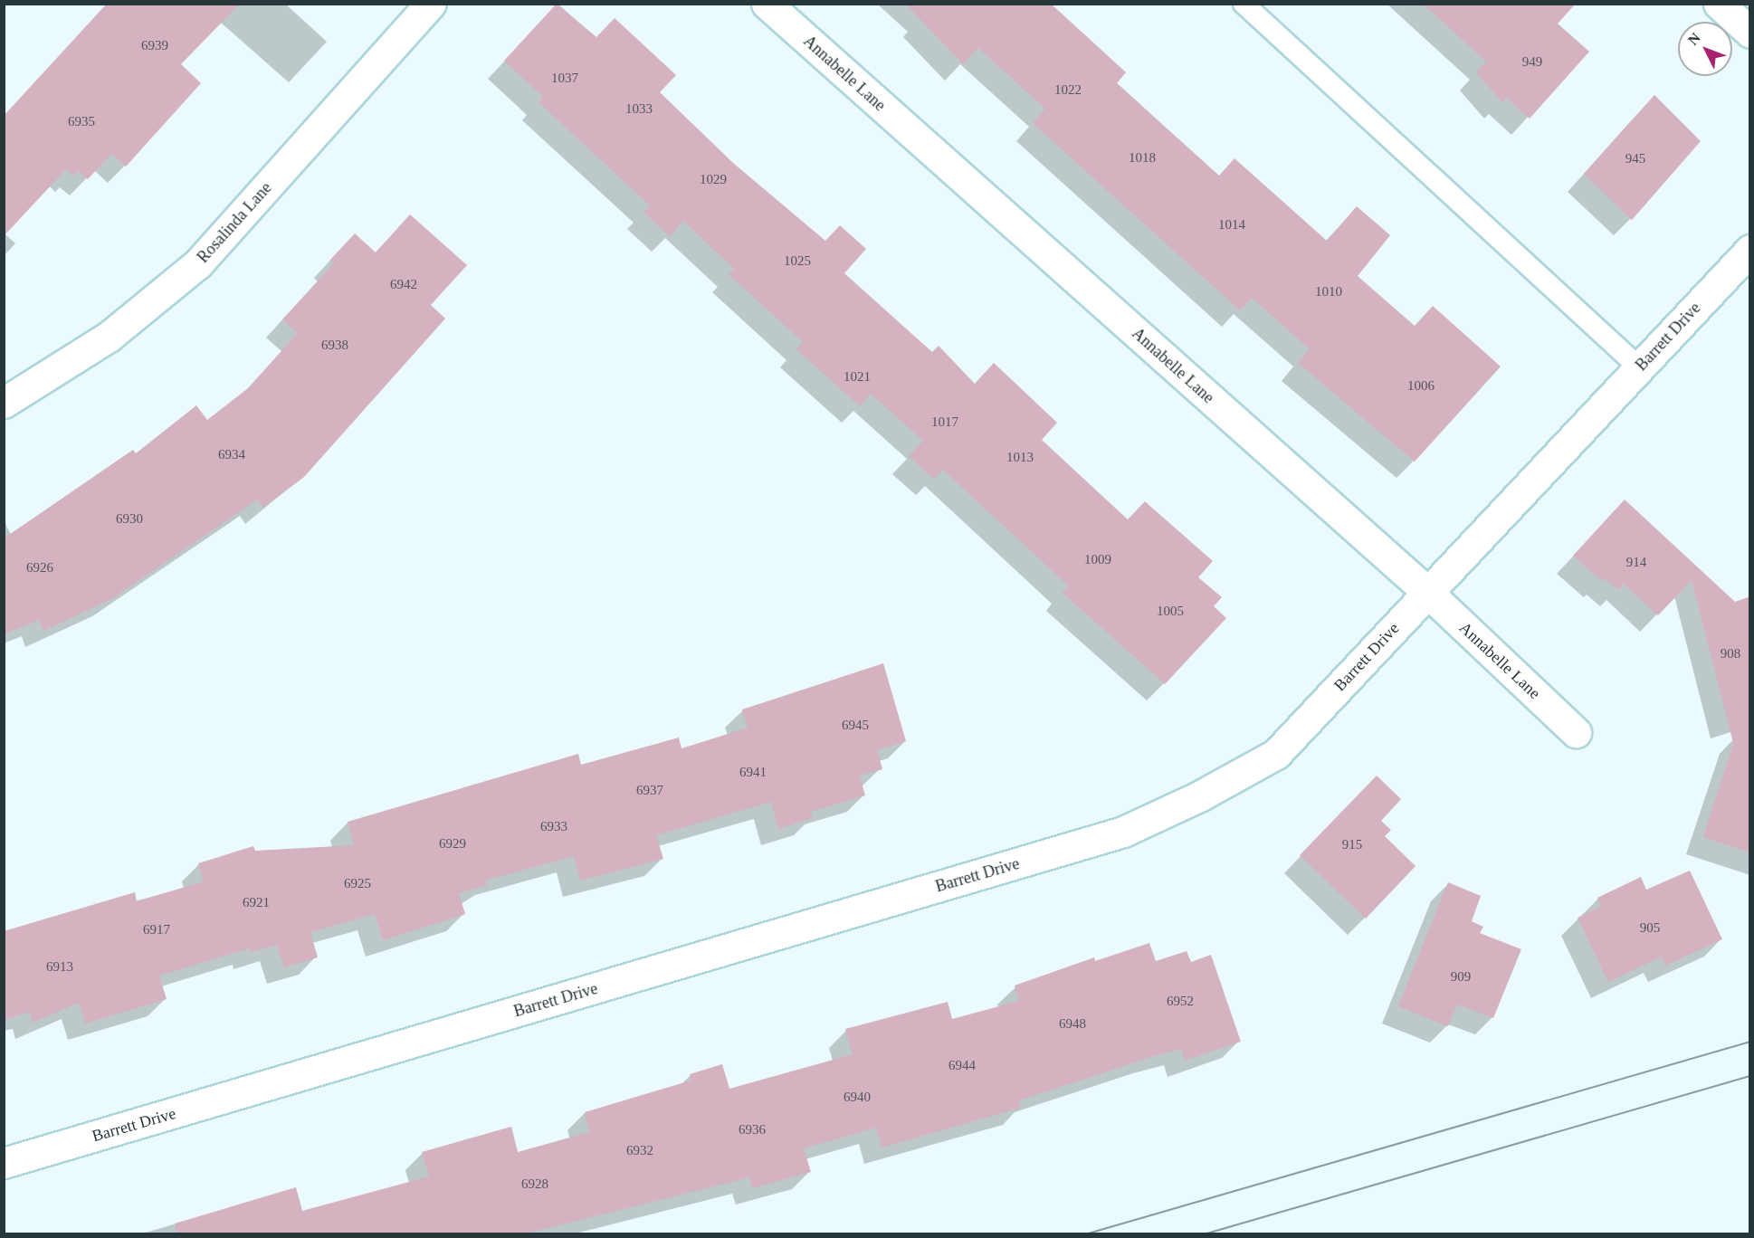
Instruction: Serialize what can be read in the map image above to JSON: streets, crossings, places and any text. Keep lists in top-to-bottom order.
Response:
{
  "streets": {
    "street": ["Annabelle Lane", "Rosalinda Lane", "Barrett Drive"]
  },
  "crossings": [
    ["Annabelle Lane", "Barrett Drive"]
  ],
  "house_numbers": [
    "6939",
    "949",
    "1037",
    "1022",
    "1033",
    "6935",
    "1018",
    "945",
    "1029",
    "1014",
    "1025",
    "6942",
    "1010",
    "6938",
    "1021",
    "1006",
    "1017",
    "6934",
    "1013",
    "6930",
    "1009",
    "914",
    "6926",
    "1005",
    "908",
    "6945",
    "6941",
    "6937",
    "6933",
    "6929",
    "915",
    "6925",
    "6921",
    "905",
    "6917",
    "6913",
    "909",
    "6952",
    "6948",
    "6944",
    "6940",
    "6936",
    "6932",
    "6928"
  ],
  "north": "top left"
}
